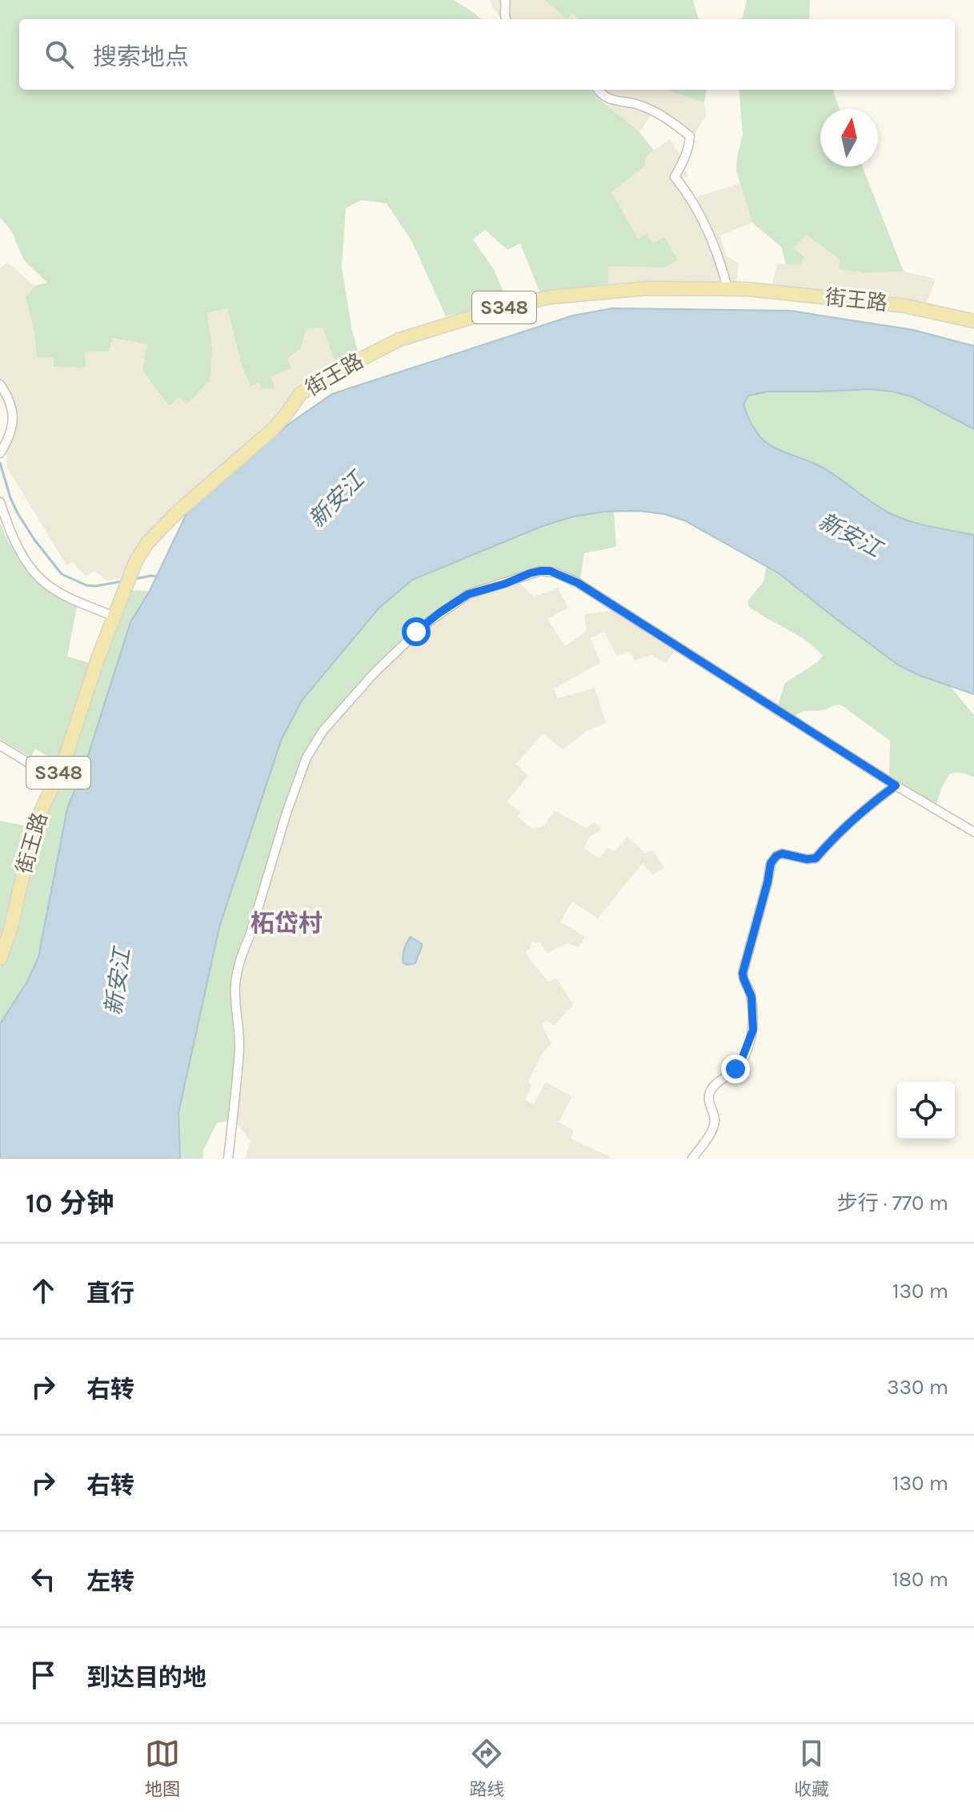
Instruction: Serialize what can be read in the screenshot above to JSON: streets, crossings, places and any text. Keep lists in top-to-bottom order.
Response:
{
  "streets": {
    "main road": ["街王路", "S348"]
  },
  "districts": ["柘岱村"],
  "water": ["新安江"],
  "north": "top",
  "page": {
    "search": "搜索地点",
    "heading": ["10 分钟", "步行 · 770 m"],
    "list": [
      ["直行", "130 m"],
      ["右转", "330 m"],
      ["右转", "130 m"],
      ["左转", "180 m"],
      "到达目的地"
    ],
    "nav": ["地图", "路线", "收藏"]
  }
}
